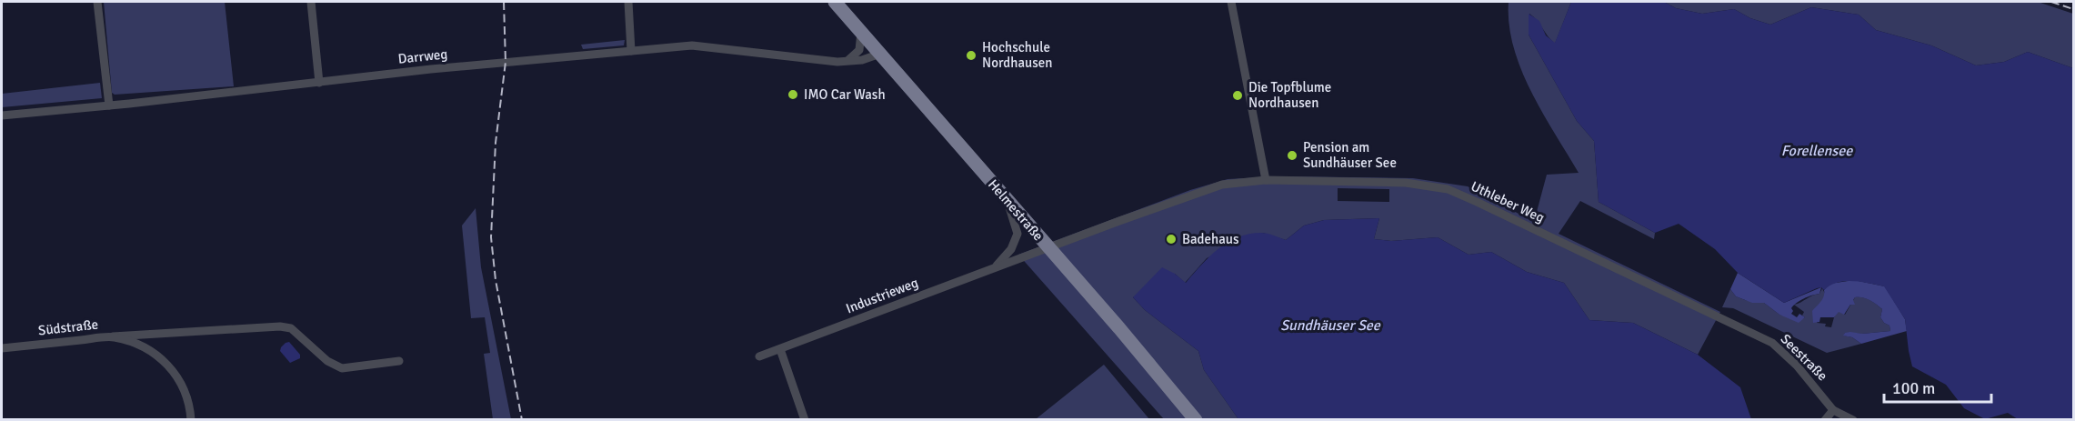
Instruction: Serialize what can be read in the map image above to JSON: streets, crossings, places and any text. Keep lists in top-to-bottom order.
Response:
{
  "streets": {
    "main road": ["Helmestraße"],
    "street": [
      "Darrweg",
      "Uthleber Weg",
      "Industrieweg",
      "Südstraße",
      "Seestraße"
    ]
  },
  "crossings": [
    ["Darrweg", "Helmestraße"],
    ["Uthleber Weg", "Helmestraße"],
    ["Uthleber Weg", "Industrieweg"],
    ["Uthleber Weg", "Seestraße"],
    ["Helmestraße", "Industrieweg"]
  ],
  "water": ["Forellensee", "Sundhäuser See"],
  "places": [
    "Hochschule Nordhausen",
    "IMO Car Wash",
    "Die Topfblume Nordhausen",
    "Pension am Sundhäuser See",
    "Badehaus"
  ],
  "scale_bar": "100 m"
}
